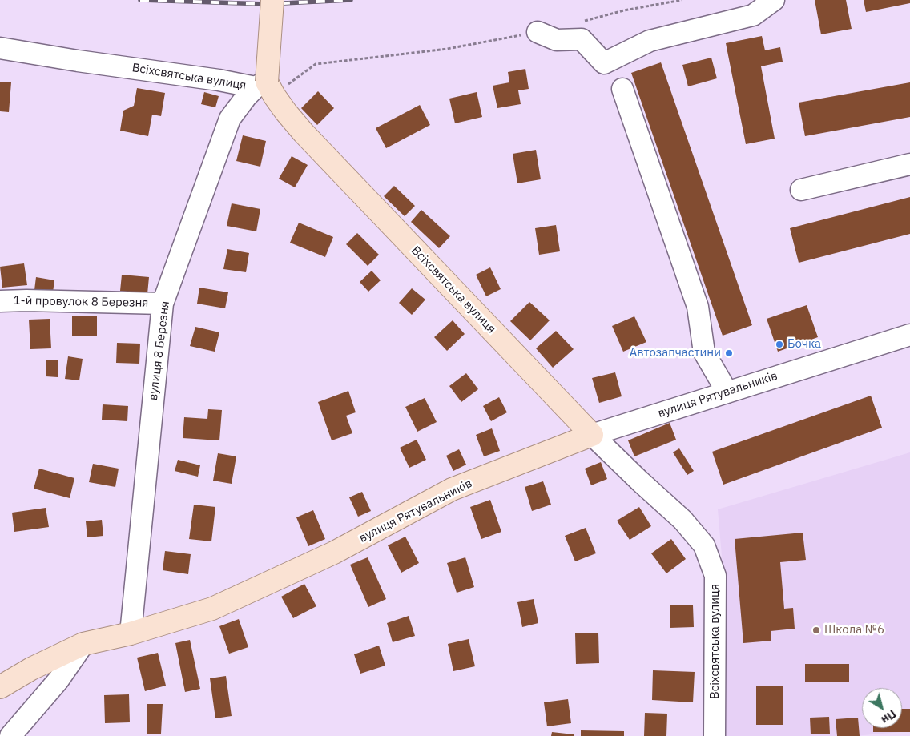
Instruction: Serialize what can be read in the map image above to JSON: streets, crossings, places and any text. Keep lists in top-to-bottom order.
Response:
{
  "streets": {
    "main road": ["Всіхсвятська вулиця", "вулиця Рятувальників"],
    "street": ["1-й провулок 8 Березня", "вулиця 8 Березня"]
  },
  "crossings": [
    ["Всіхсвятська вулиця", "вулиця 8 Березня"],
    ["Всіхсвятська вулиця", "вулиця Рятувальників"],
    ["1-й провулок 8 Березня", "вулиця 8 Березня"],
    ["вулиця 8 Березня", "вулиця Рятувальників"]
  ],
  "places": ["Бочка", "Автозапчастини", "Школа №6"],
  "north": "bottom right"
}
